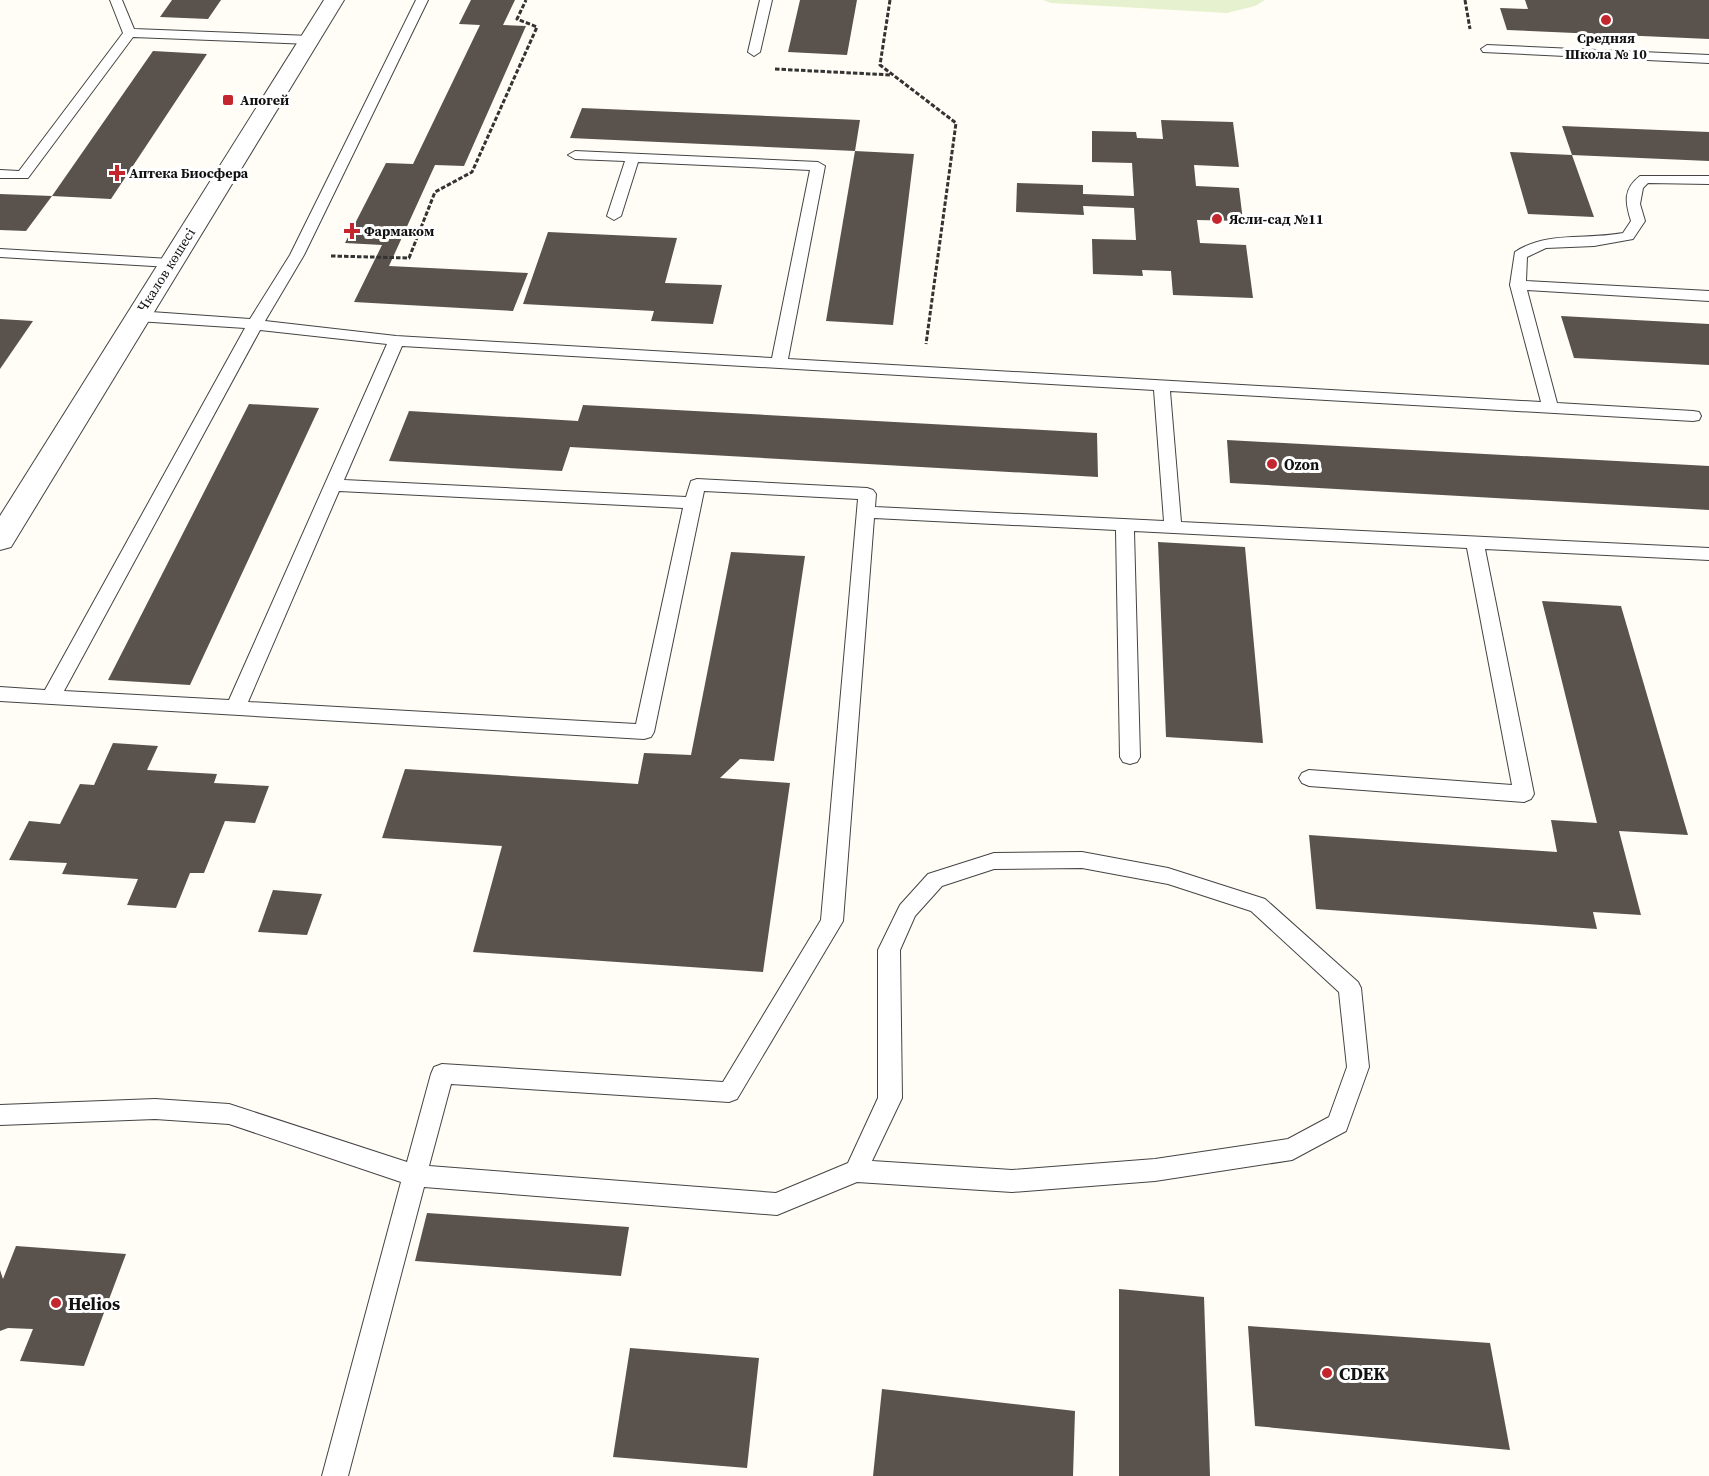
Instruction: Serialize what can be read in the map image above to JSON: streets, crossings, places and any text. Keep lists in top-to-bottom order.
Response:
{
  "streets": {
    "street": ["Чкалов көшесі"]
  },
  "places": {
    "other": [
      "Средняя Школа № 10",
      "Ясли-сад №11",
      "Ozon",
      "Helios",
      "CDEK"
    ],
    "transit": ["Апогей"],
    "health": ["Аптека Биосфера", "Фармаком"]
  }
}
